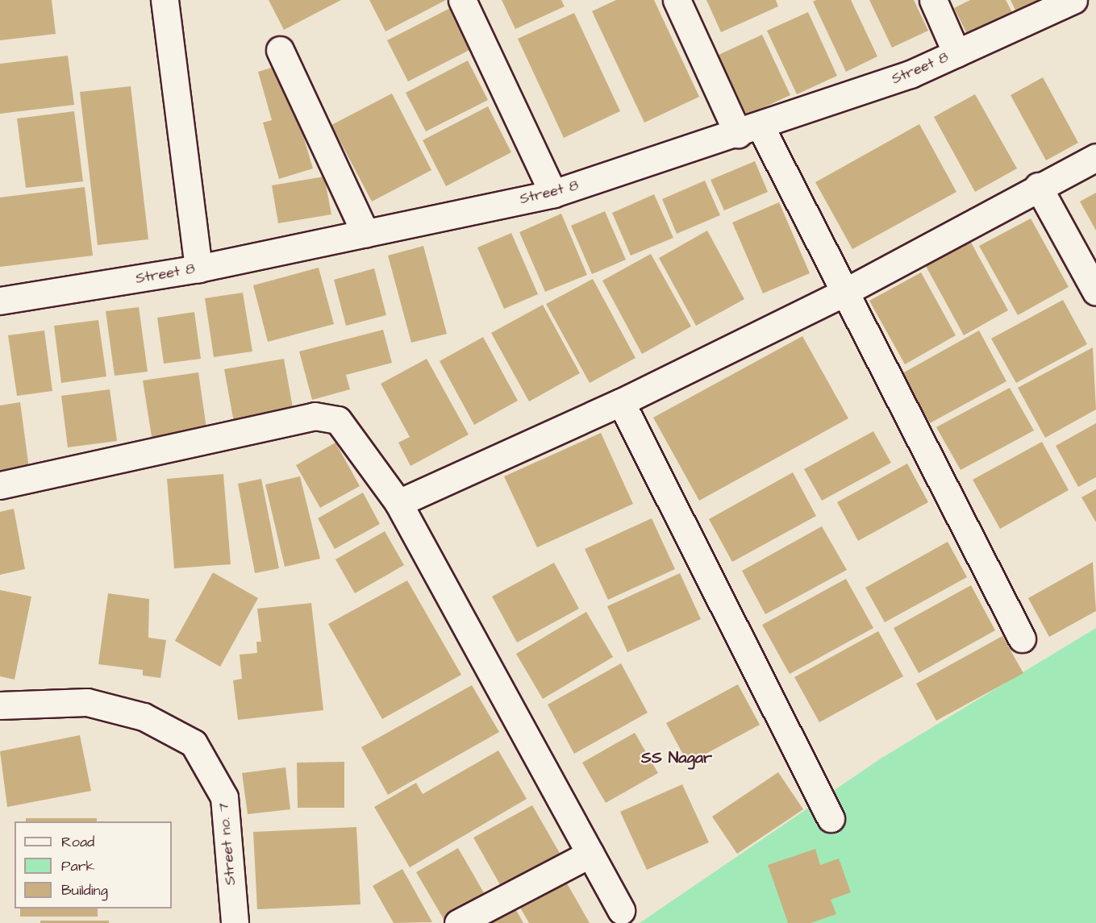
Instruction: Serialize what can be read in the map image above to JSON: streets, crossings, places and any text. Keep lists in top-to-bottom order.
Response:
{
  "streets": {
    "street": ["Street 8", "Street no. 7"]
  },
  "districts": ["SS Nagar"],
  "legend": ["Road", "Park", "Building"]
}
